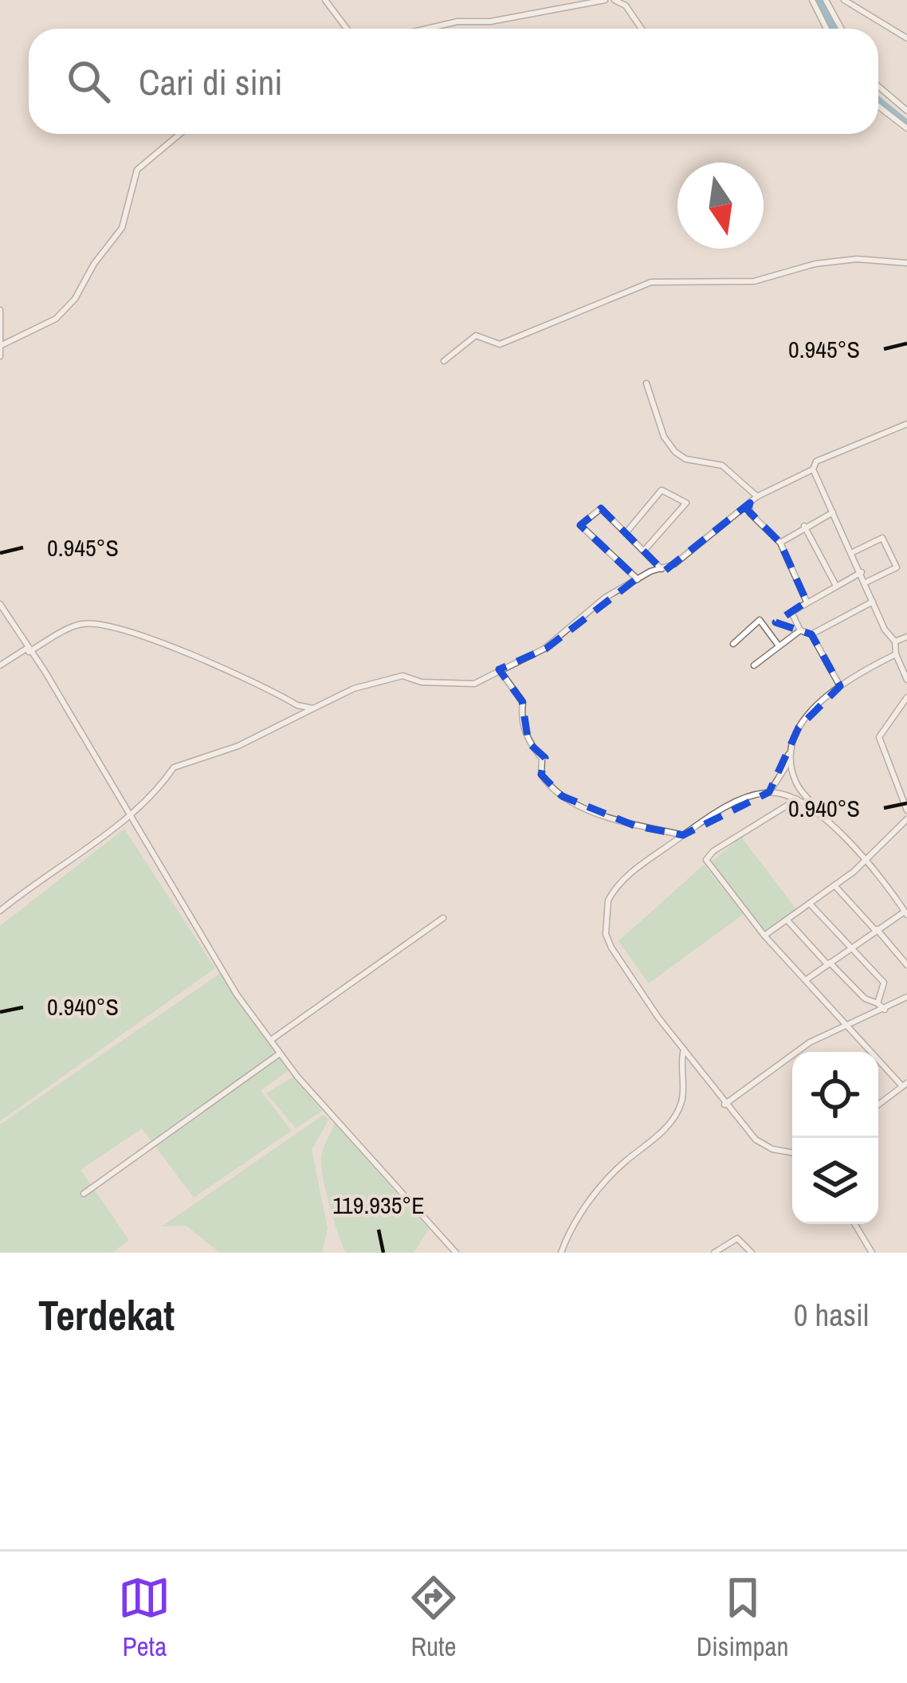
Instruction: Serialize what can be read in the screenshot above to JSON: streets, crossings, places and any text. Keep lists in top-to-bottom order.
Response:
{
  "north": "bottom",
  "page": {
    "search": "Cari di sini",
    "heading": ["Terdekat", "0 hasil"],
    "nav": ["Peta", "Rute", "Disimpan"]
  },
  "coordinates": ["0.945°S", "0.940°S", "119.935°E"]
}
